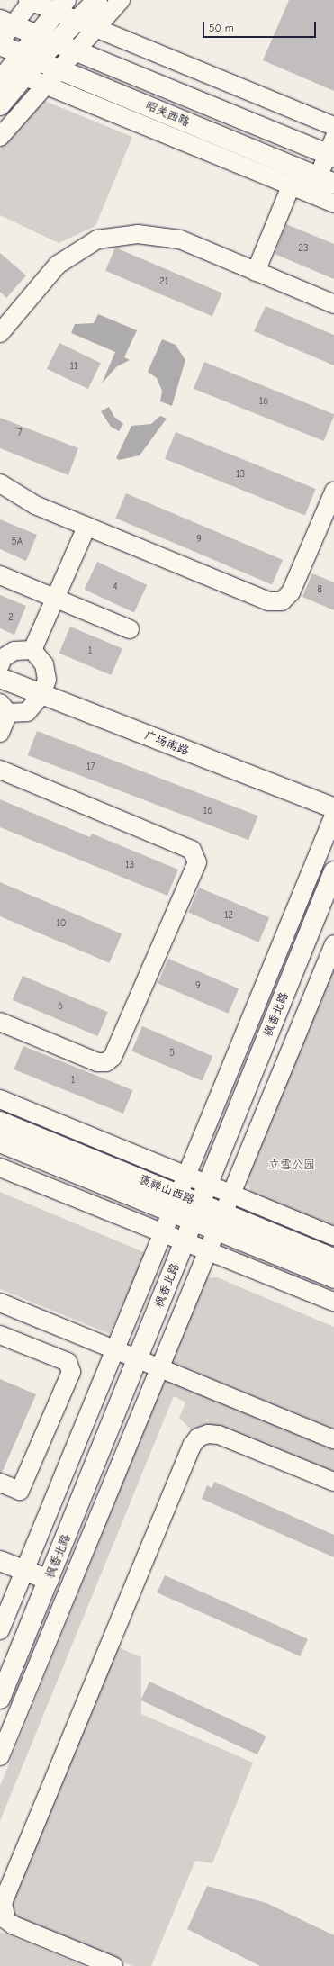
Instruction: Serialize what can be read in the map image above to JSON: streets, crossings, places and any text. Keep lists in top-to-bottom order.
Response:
{
  "streets": {
    "main road": [
      "昭关西路",
      "广场南路",
      "枫香北路",
      "褒禅山西路"
    ]
  },
  "crossings": [
    ["枫香北路", "褒禅山西路"]
  ],
  "parks": ["立雪公园"],
  "house_numbers": [
    "23",
    "21",
    "11",
    "16",
    "7",
    "13",
    "9",
    "5A",
    "4",
    "8",
    "2",
    "1",
    "17",
    "16",
    "13",
    "12",
    "10",
    "9",
    "6",
    "5",
    "1"
  ],
  "scale_bar": "50 m"
}
